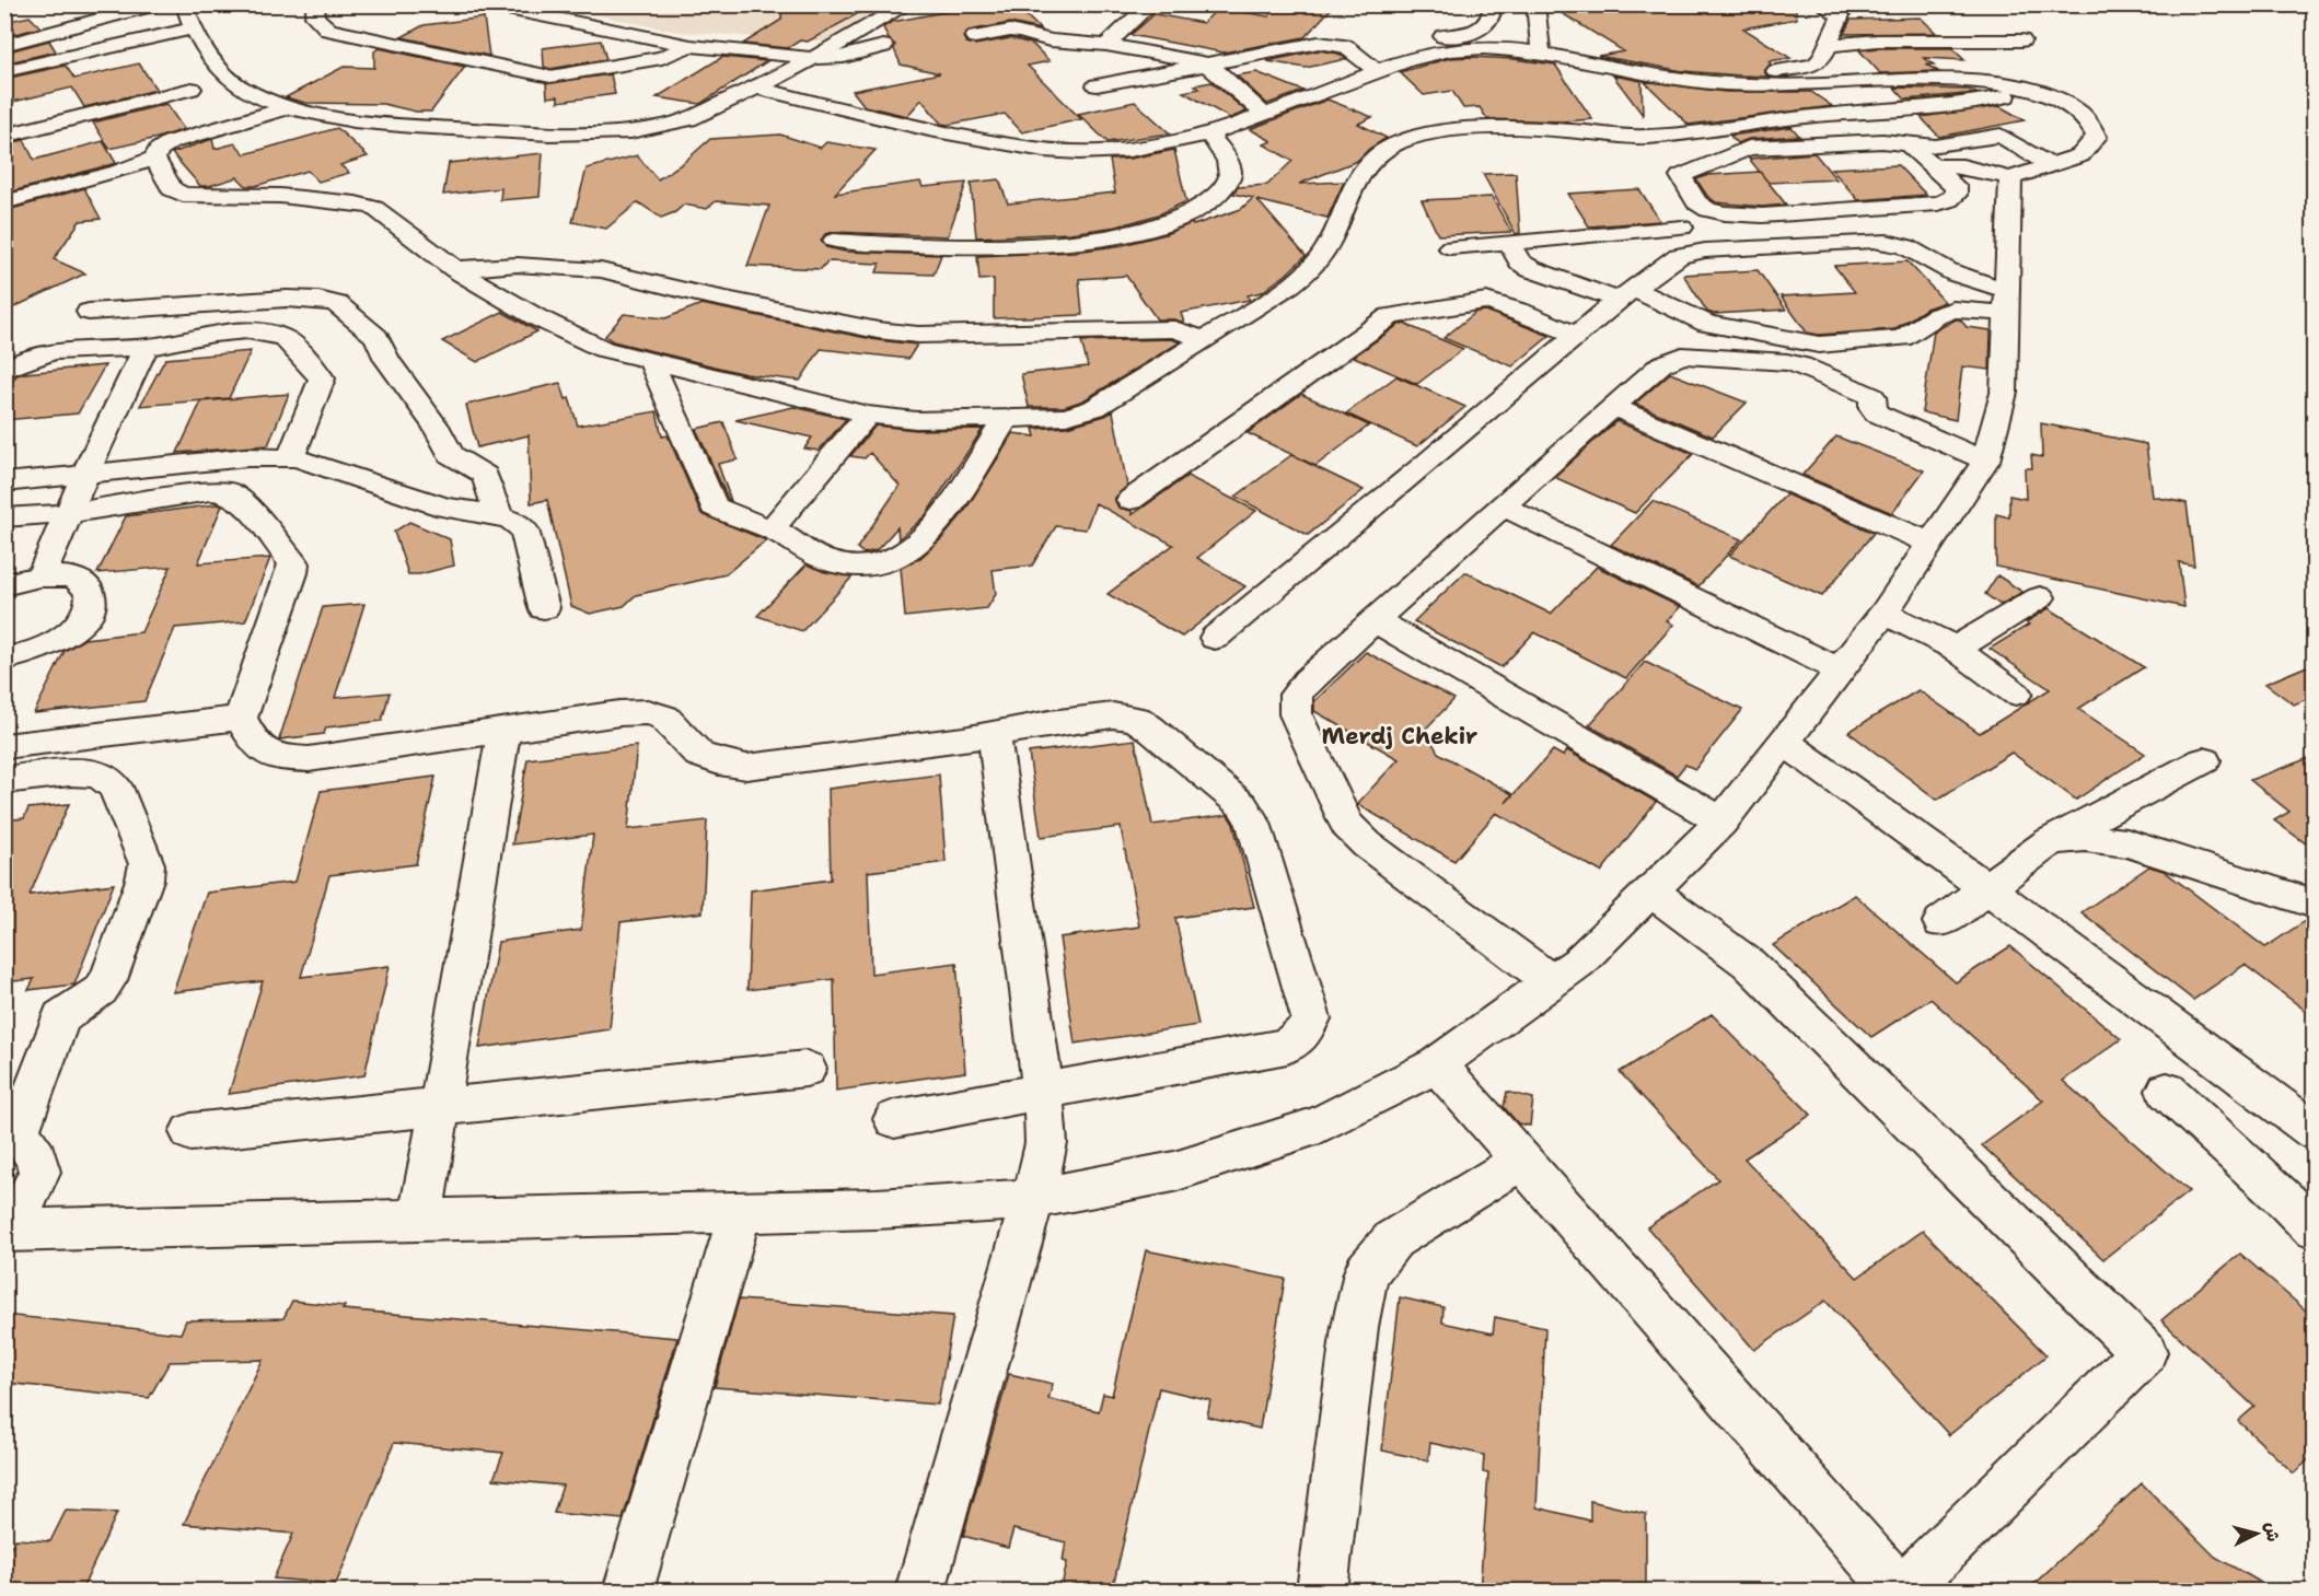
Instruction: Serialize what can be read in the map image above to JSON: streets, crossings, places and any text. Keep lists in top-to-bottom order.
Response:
{
  "districts": ["Merdj Chekir"],
  "north": "right"
}
